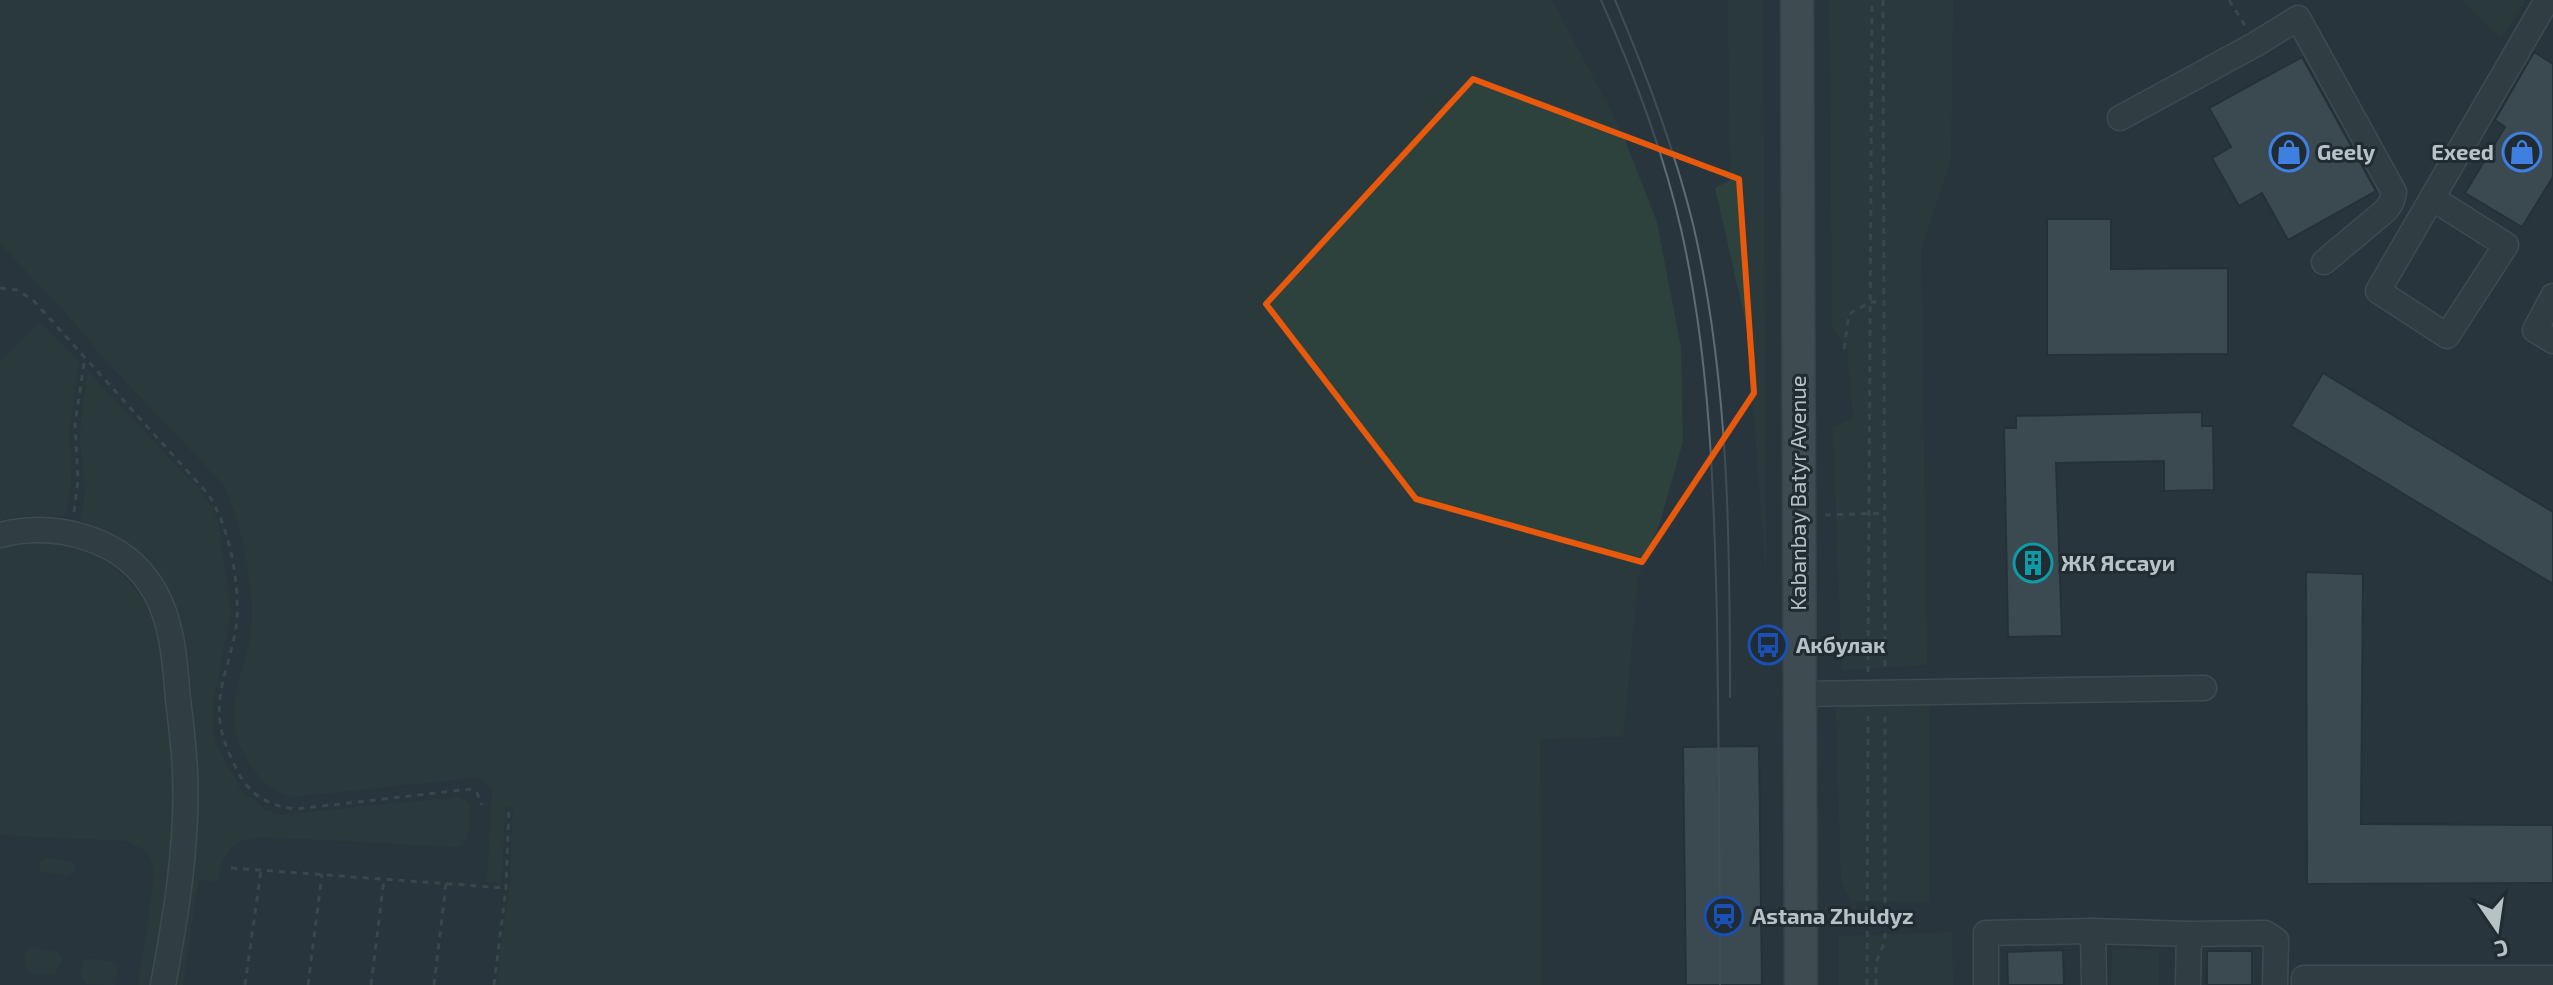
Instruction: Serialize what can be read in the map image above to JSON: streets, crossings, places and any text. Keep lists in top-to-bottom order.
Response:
{
  "streets": {
    "main road": ["Kabanbay Batyr Avenue"]
  },
  "places": {
    "shop": ["Geely", "Exeed"],
    "building": ["ЖК Яссауи"],
    "bus stop": ["Акбулак"],
    "station": ["Astana Zhuldyz"]
  },
  "north": "bottom"
}
